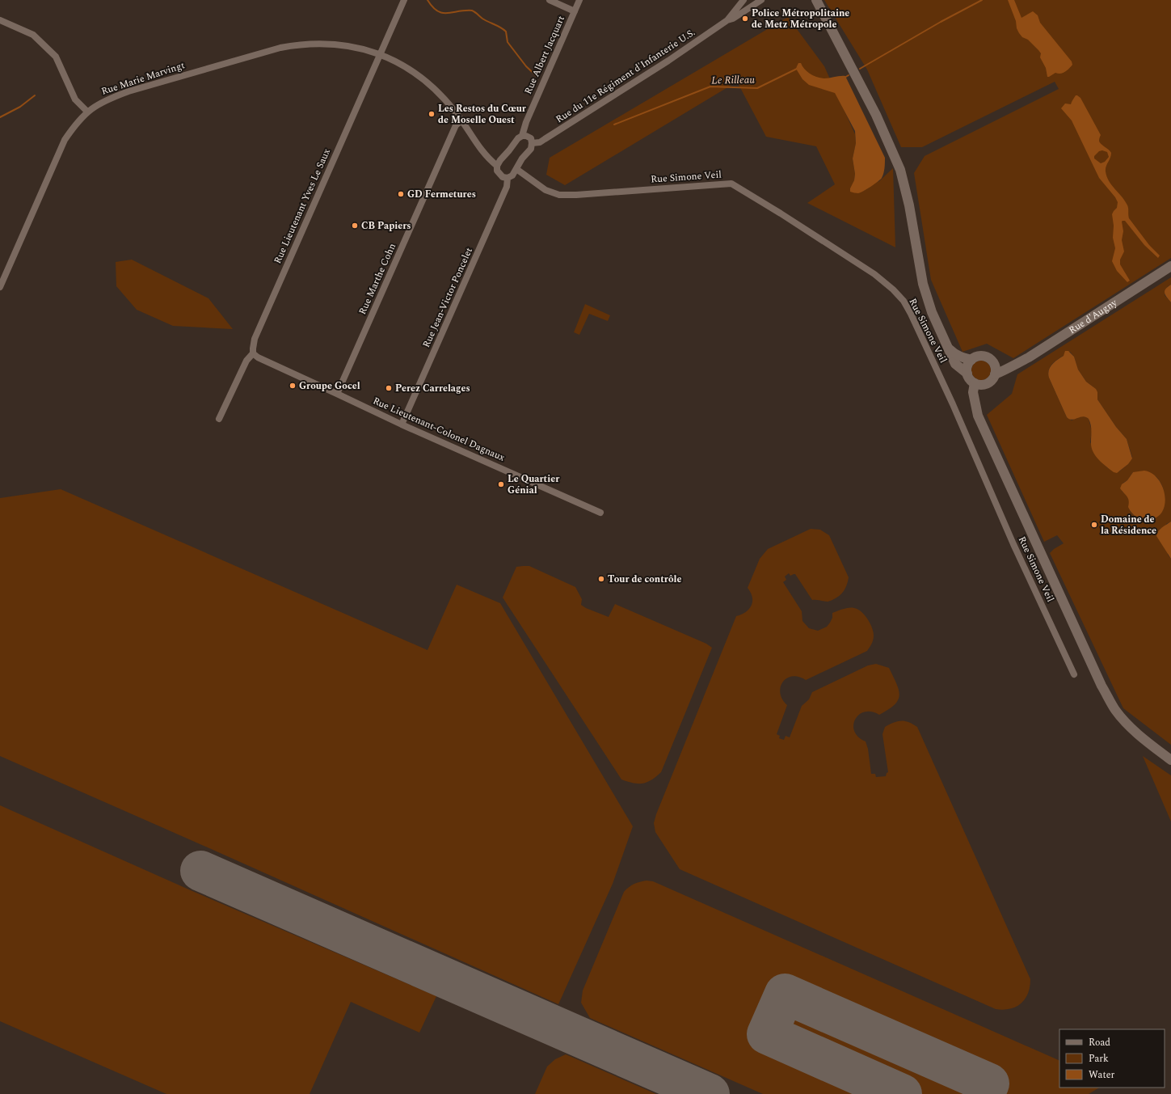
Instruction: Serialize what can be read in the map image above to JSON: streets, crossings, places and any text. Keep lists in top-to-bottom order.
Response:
{
  "streets": {
    "main road": ["Rue d'Augny"],
    "street": [
      "Rue Albert Jacquart",
      "Rue du 11e Régiment d'Infanterie U.S.",
      "Rue Marie Marvingt",
      "Rue Simone Veil",
      "Rue Lieutenant Yves Le Saux",
      "Rue Marthe Cohn",
      "Rue Jean-Victor Poncelet",
      "Rue Lieutenant-Colonel Dagnaux"
    ]
  },
  "crossings": [
    ["Rue Marie Marvingt", "Rue Lieutenant Yves Le Saux"],
    ["Rue Lieutenant Yves Le Saux", "Rue Lieutenant-Colonel Dagnaux"],
    ["Rue Marthe Cohn", "Rue Lieutenant-Colonel Dagnaux"],
    ["Rue Jean-Victor Poncelet", "Rue Lieutenant-Colonel Dagnaux"]
  ],
  "water": ["Le Rilleau"],
  "places": [
    "Police Métropolitaine de Metz Métropole",
    "Les Restos du Cœur de Moselle Ouest",
    "GD Fermetures",
    "CB Papiers",
    "Groupe Gocel",
    "Perez Carrelages",
    "Le Quartier Génial",
    "Domaine de la Résidence",
    "Tour de contrôle"
  ],
  "legend": ["Road", "Park", "Water"]
}
